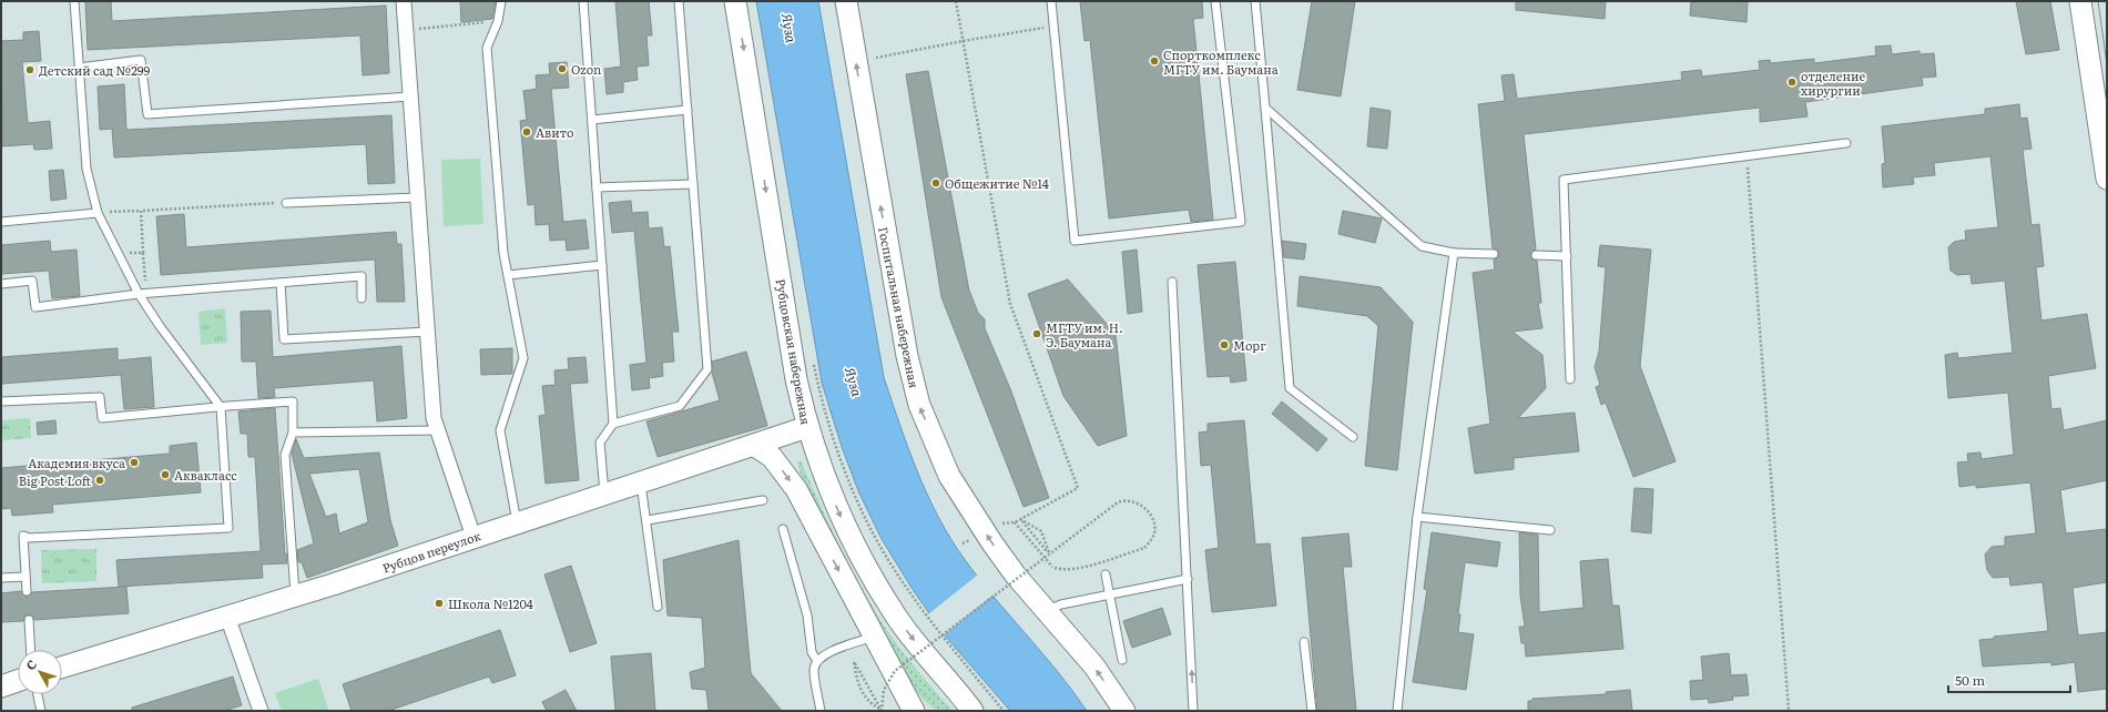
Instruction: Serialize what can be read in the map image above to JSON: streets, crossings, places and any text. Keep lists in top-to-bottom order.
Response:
{
  "streets": {
    "main road": ["Госпитальная набережная", "Рубцовская набережная", "Рубцов переулок"]
  },
  "crossings": [
    ["Рубцовская набережная", "Рубцов переулок"]
  ],
  "water": ["Яуза"],
  "places": [
    "Спорткомплекс МГТУ им. Баумана",
    "Ozon",
    "Детский сад №299",
    "отделение хирургии",
    "Авито",
    "Общежитие №14",
    "МГТУ им. Н. Э. Баумана",
    "Морг",
    "Академия вкуса",
    "Аквакласс",
    "Big Post Loft",
    "Школа №1204"
  ],
  "scale_bar": "50 m",
  "north": "top left"
}
